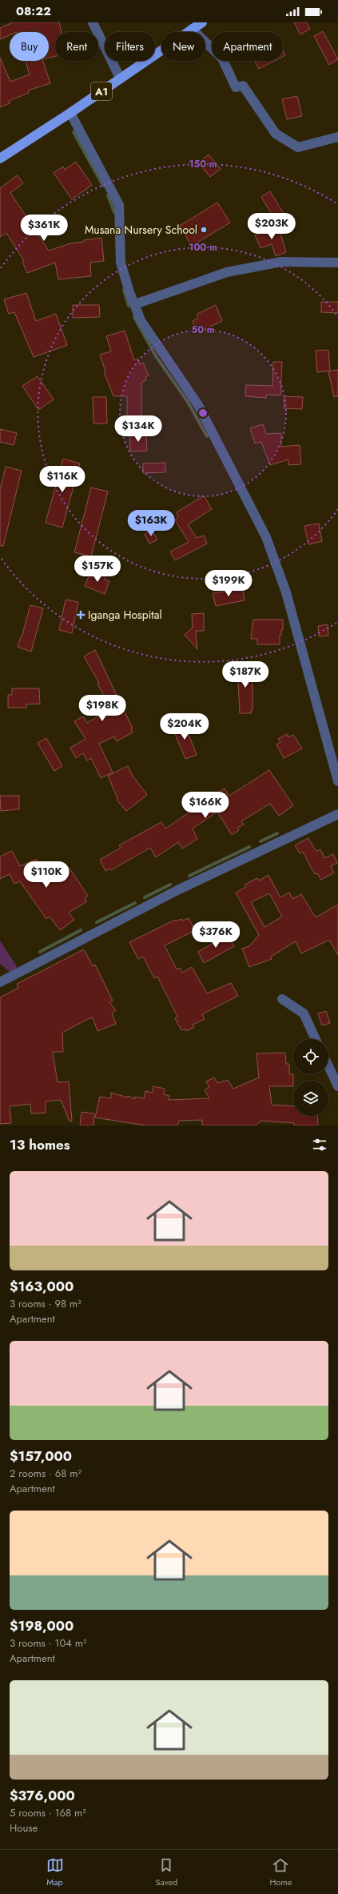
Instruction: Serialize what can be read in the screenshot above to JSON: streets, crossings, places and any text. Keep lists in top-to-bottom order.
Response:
{
  "streets": {
    "main road": ["A1"]
  },
  "places": {
    "other": ["Musana Nursery School"],
    "health": ["Iganga Hospital"]
  },
  "page": {
    "status": "08:22",
    "chip": [
      "Buy",
      "Rent",
      "Filters",
      "New",
      "Apartment"
    ],
    "price": [
      "$203K",
      "$361K",
      "$134K",
      "$116K",
      "$163K",
      "$157K",
      "$199K",
      "$187K",
      "$198K",
      "$204K",
      "$166K",
      "$110K",
      "$376K"
    ],
    "heading": "13 homes",
    "list": [
      {
        "name": "$163,000",
        "note": "3 rooms · 98 m² · Apartment"
      },
      {
        "name": "$157,000",
        "note": "2 rooms · 68 m² · Apartment"
      },
      {
        "name": "$198,000",
        "note": "3 rooms · 104 m² · Apartment"
      },
      {
        "name": "$376,000",
        "note": "5 rooms · 168 m² · House"
      }
    ],
    "tabs": ["Map", "Saved", "Home"]
  },
  "rings": ["150 m", "100 m", "50 m"]
}
